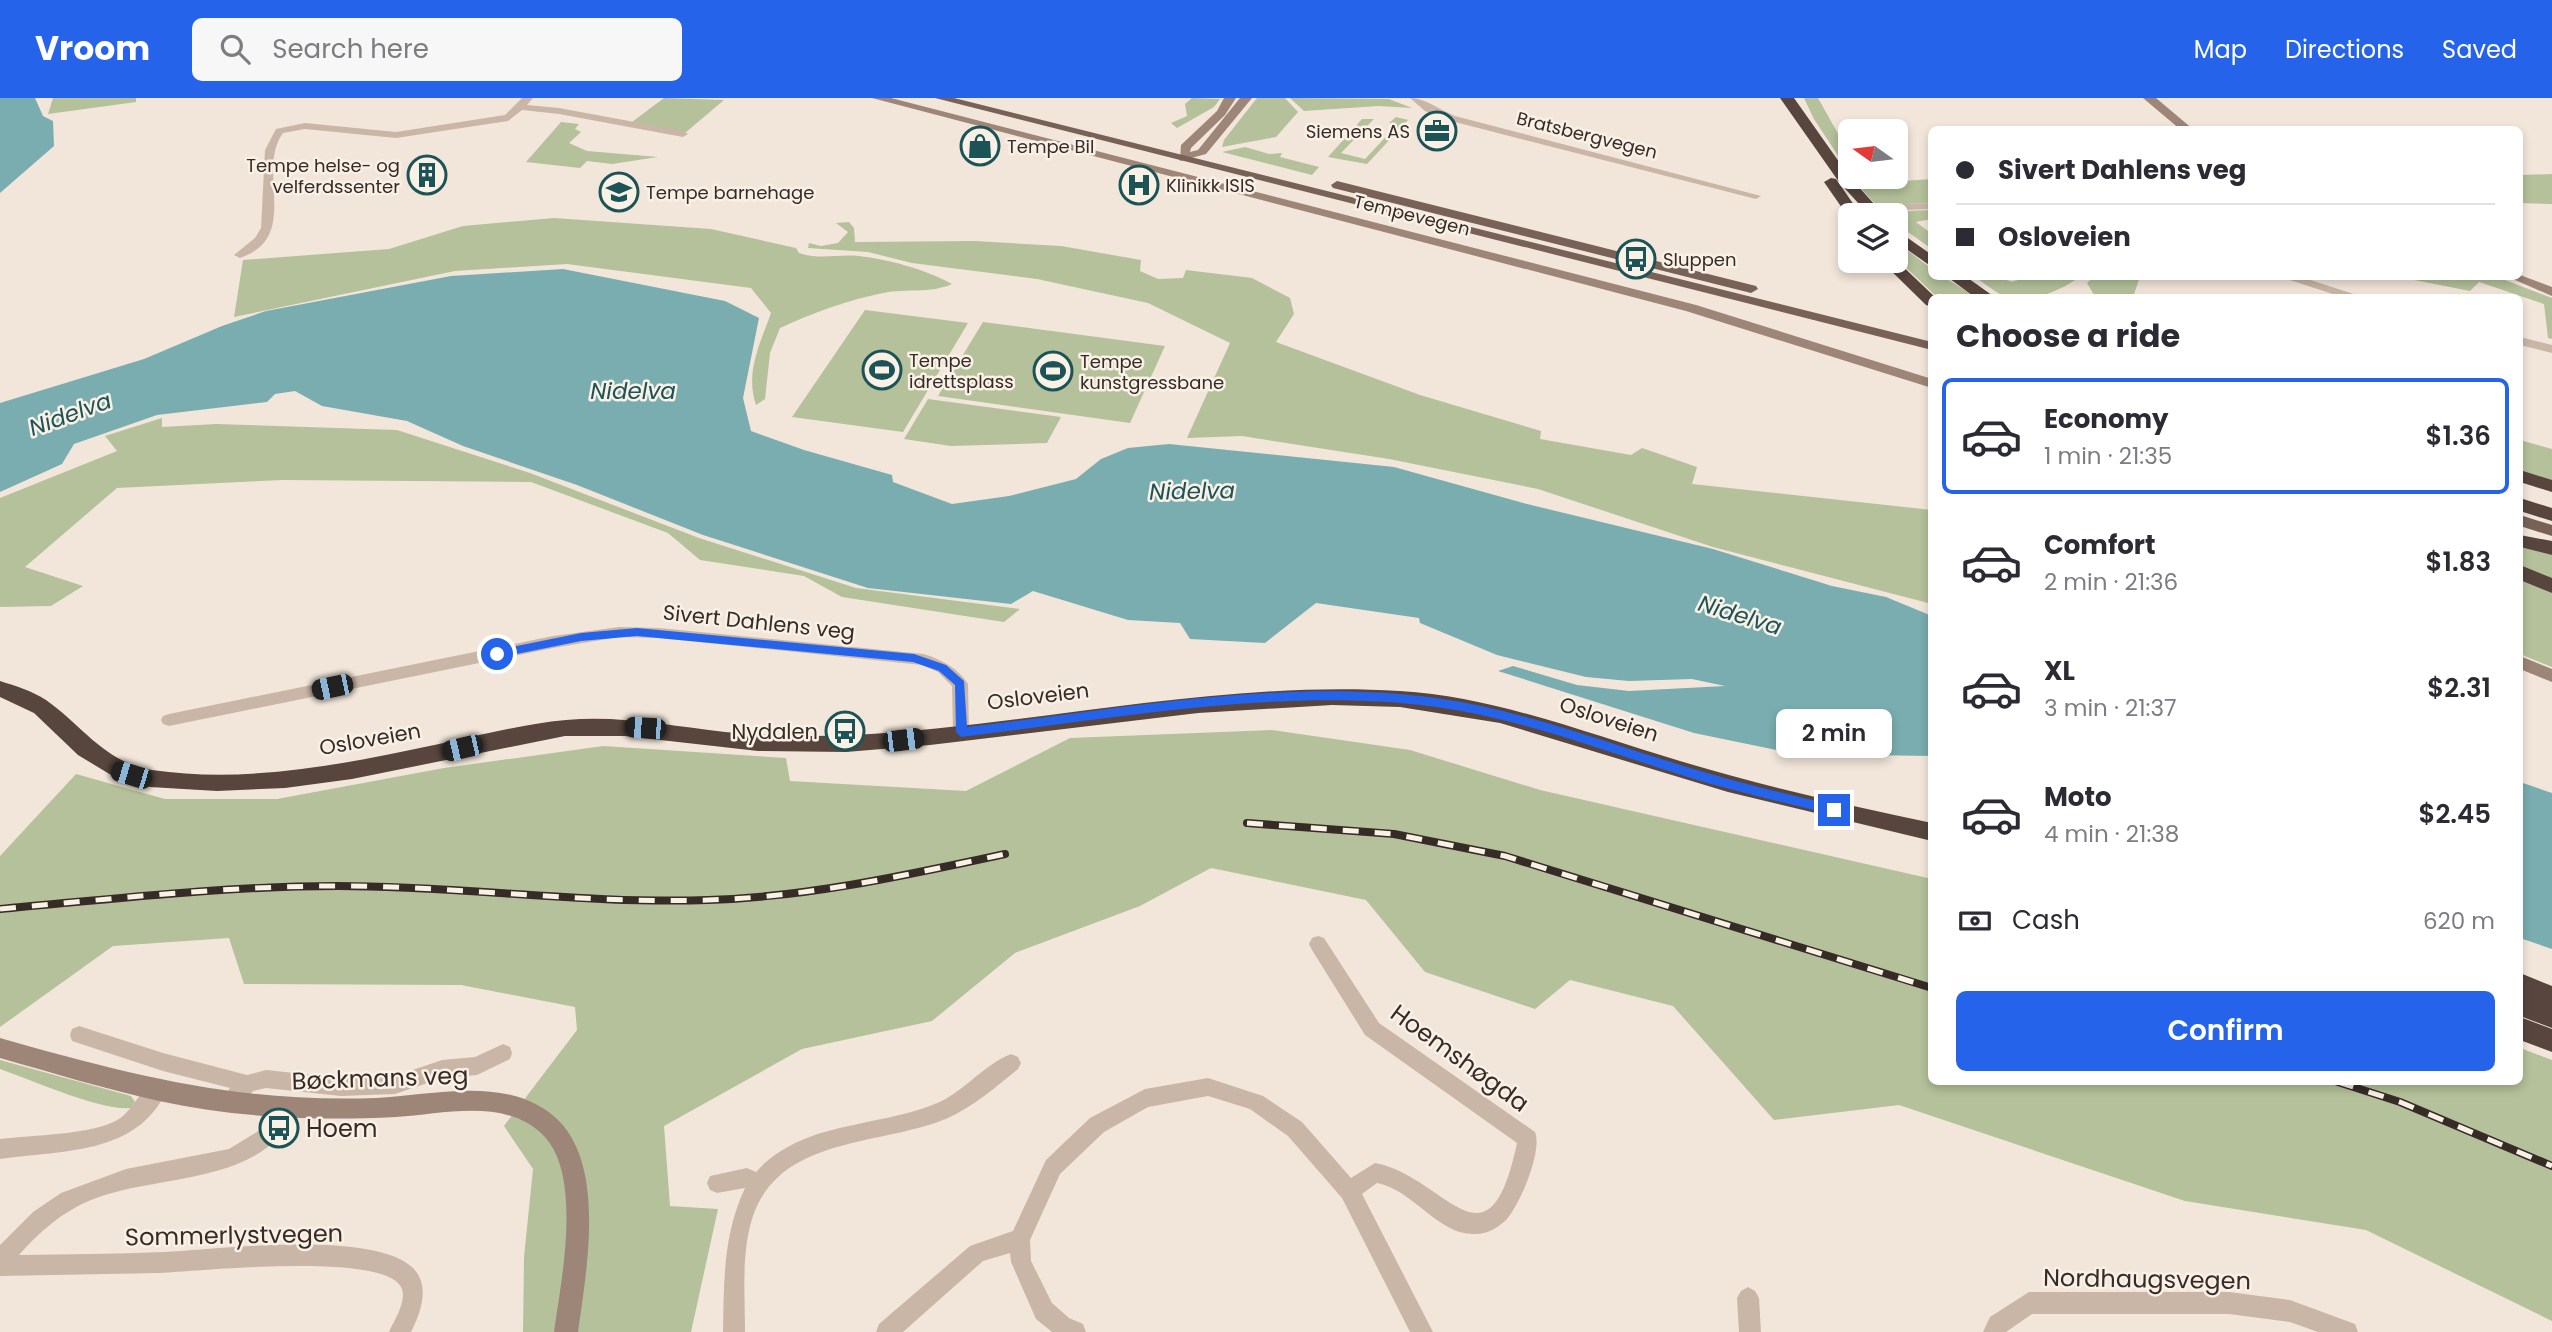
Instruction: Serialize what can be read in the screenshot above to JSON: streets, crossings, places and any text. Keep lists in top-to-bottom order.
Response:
{
  "streets": {
    "highway": ["Osloveien"],
    "street": [
      "Bratsbergvegen",
      "Tempevegen",
      "Sivert Dahlens veg",
      "Hoemshøgda",
      "Bøckmans veg",
      "Sommerlystvegen",
      "Nordhaugsvegen"
    ]
  },
  "crossings": [
    ["Sivert Dahlens veg", "Osloveien"]
  ],
  "water": ["Nidelva"],
  "places": {
    "office": ["Siemens AS"],
    "shop": ["Tempe Bil"],
    "building": ["Tempe helse- og velferdssenter"],
    "hospital": ["Klinikk ISIS"],
    "school or university": ["Tempe barnehage"],
    "bus stop": ["Sluppen", "Nydalen", "Hoem"],
    "sports": ["Tempe idrettsplass", "Tempe kunstgressbane"]
  },
  "north": "left",
  "page": {
    "header": "Vroom",
    "search": "Search here",
    "nav": ["Map", "Directions", "Saved"],
    "banner": ["Sivert Dahlens veg", "Osloveien"],
    "heading": "Choose a ride",
    "list": [
      {
        "name": "Economy",
        "note": "1 min · 21:35",
        "value": "$1.36"
      },
      {
        "name": "Comfort",
        "note": "2 min · 21:36",
        "value": "$1.83"
      },
      {
        "name": "XL",
        "note": "3 min · 21:37",
        "value": "$2.31"
      },
      {
        "name": "Moto",
        "note": "4 min · 21:38",
        "value": "$2.45"
      }
    ],
    "bubble": "2 min",
    "pay": ["Cash", "620 m"],
    "buttons": "Confirm"
  }
}
